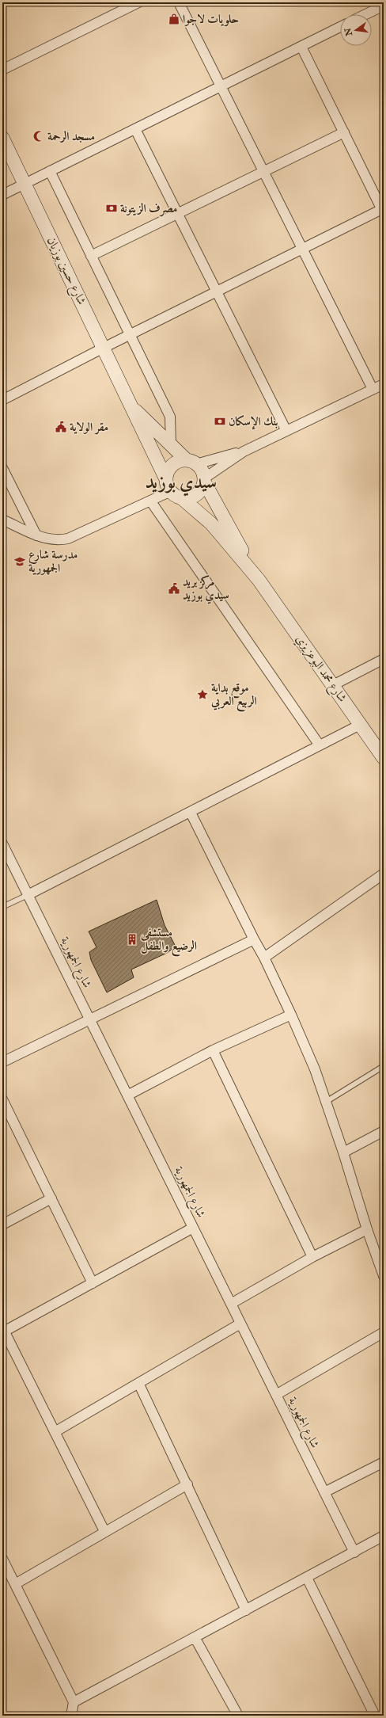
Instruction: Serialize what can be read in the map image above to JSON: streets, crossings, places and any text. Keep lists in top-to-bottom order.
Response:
{
  "streets": {
    "main road": ["شارع حسين بوزيان", "شارع محمد البوعزيزي"],
    "street": ["شارع الجمهورية"]
  },
  "crossings": [
    ["شارع حسين بوزيان", "شارع محمد البوعزيزي"]
  ],
  "districts": ["سيدي بوزيد"],
  "places": {
    "shop": ["حلويات لاجوا"],
    "mosque": ["مسجد الرحمة"],
    "bank": ["مصرف الزيتونة", "بنك الإسكان"],
    "public building": ["مقر الولاية", "مركز بريد سيدي بوزيد"],
    "school or university": ["مدرسة شارع الجمهورية"],
    "place": ["موقع بداية الربيع العربي"],
    "building": ["مستشفى الرضيع والطفل"]
  },
  "north": "left"
}
